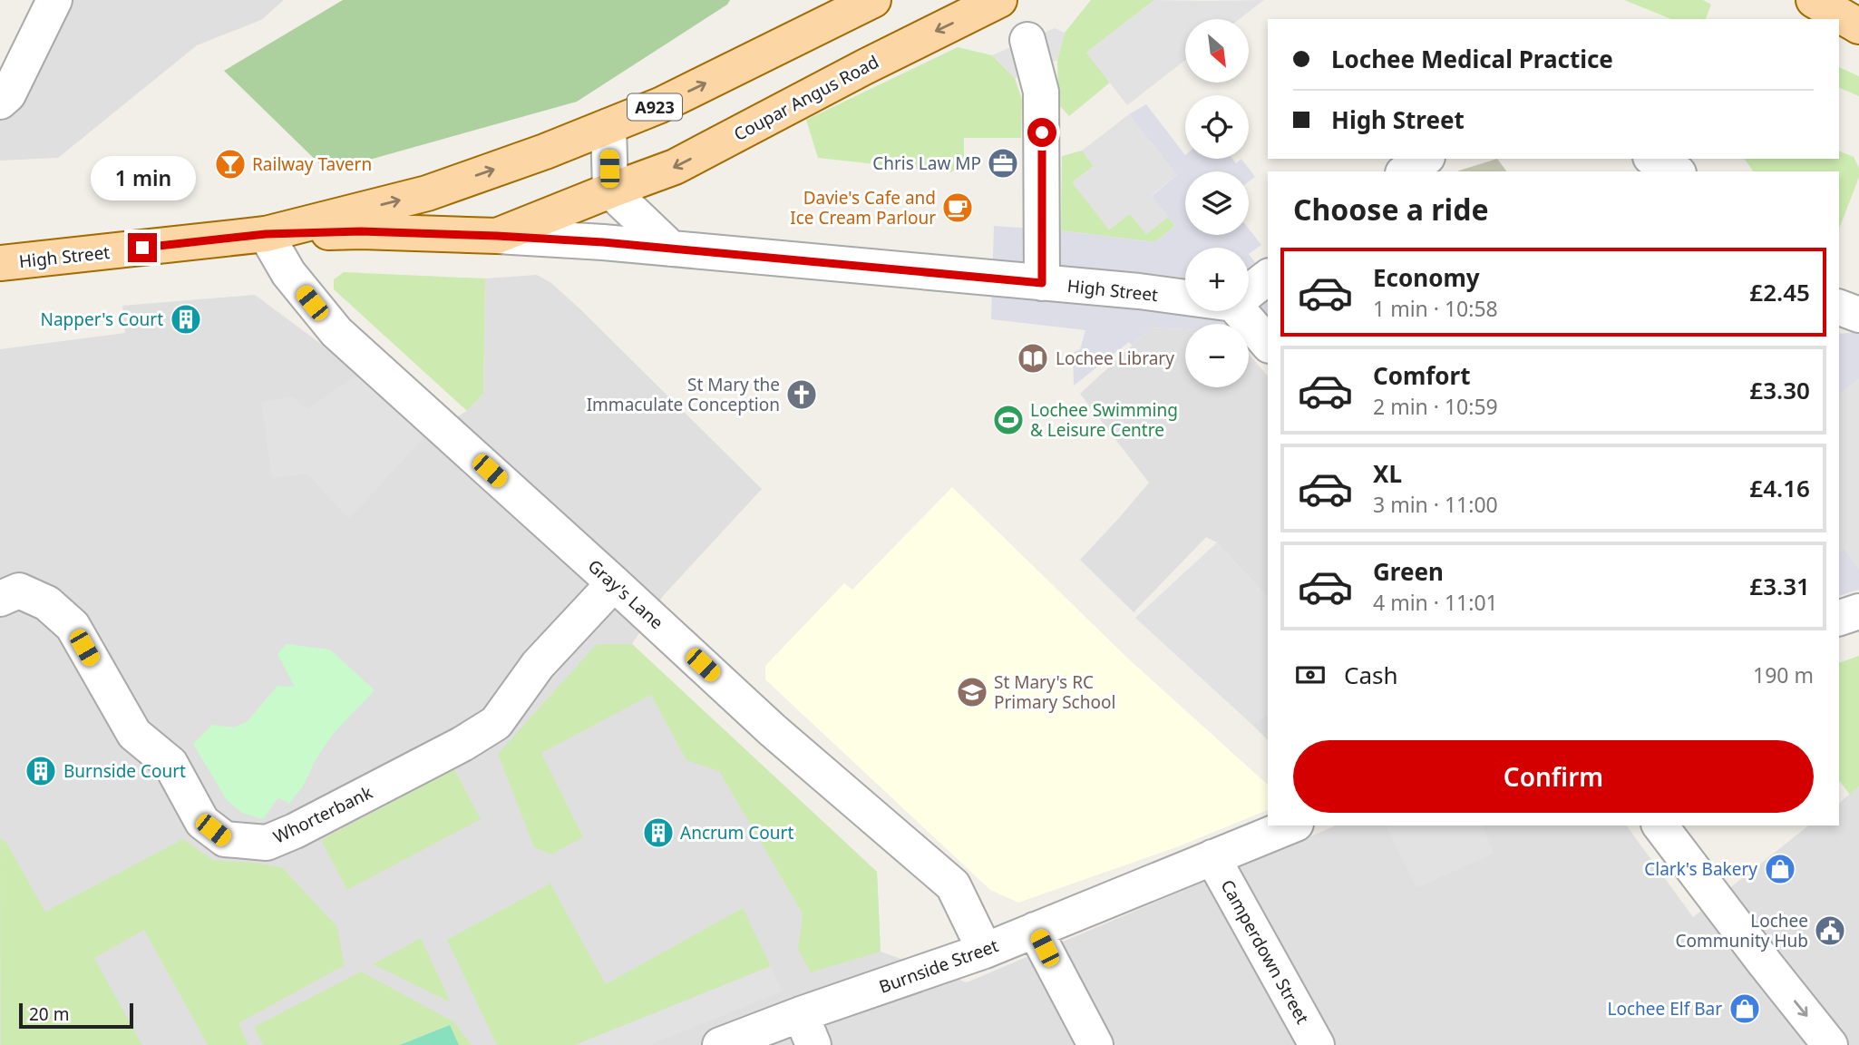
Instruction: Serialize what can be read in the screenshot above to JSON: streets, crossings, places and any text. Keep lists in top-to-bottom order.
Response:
{
  "streets": {
    "main road": ["Coupar Angus Road", "A923", "High Street"],
    "street": [
      "Gray's Lane",
      "Whorterbank",
      "Camperdown Street",
      "Burnside Street"
    ]
  },
  "crossings": [
    ["Coupar Angus Road", "High Street"],
    ["Coupar Angus Road", "Gray's Lane"],
    ["A923", "High Street"],
    ["High Street", "Gray's Lane"],
    ["Gray's Lane", "Whorterbank"],
    ["Gray's Lane", "Burnside Street"],
    ["Camperdown Street", "Burnside Street"]
  ],
  "places": {
    "office": ["Chris Law MP"],
    "bar": ["Railway Tavern"],
    "cafe": ["Davie's Cafe and Ice Cream Parlour"],
    "building": ["Napper's Court", "Burnside Court", "Ancrum Court"],
    "library": ["Lochee Library"],
    "church": ["St Mary the Immaculate Conception"],
    "sports": ["Lochee Swimming & Leisure Centre"],
    "school or university": ["St Mary's RC Primary School"],
    "shop": ["Clark's Bakery", "Lochee Elf Bar"],
    "public building": ["Lochee Community Hub"]
  },
  "scale_bar": "20 m",
  "north": "bottom right",
  "page": {
    "map_buttons": ["+", "−"],
    "banner": ["Lochee Medical Practice", "High Street"],
    "bubble": "1 min",
    "heading": "Choose a ride",
    "list": [
      {
        "name": "Economy",
        "note": "1 min · 10:58",
        "value": "£2.45"
      },
      {
        "name": "Comfort",
        "note": "2 min · 10:59",
        "value": "£3.30"
      },
      {
        "name": "XL",
        "note": "3 min · 11:00",
        "value": "£4.16"
      },
      {
        "name": "Green",
        "note": "4 min · 11:01",
        "value": "£3.31"
      }
    ],
    "pay": ["Cash", "190 m"],
    "buttons": "Confirm",
    "scale": "20 m"
  }
}
